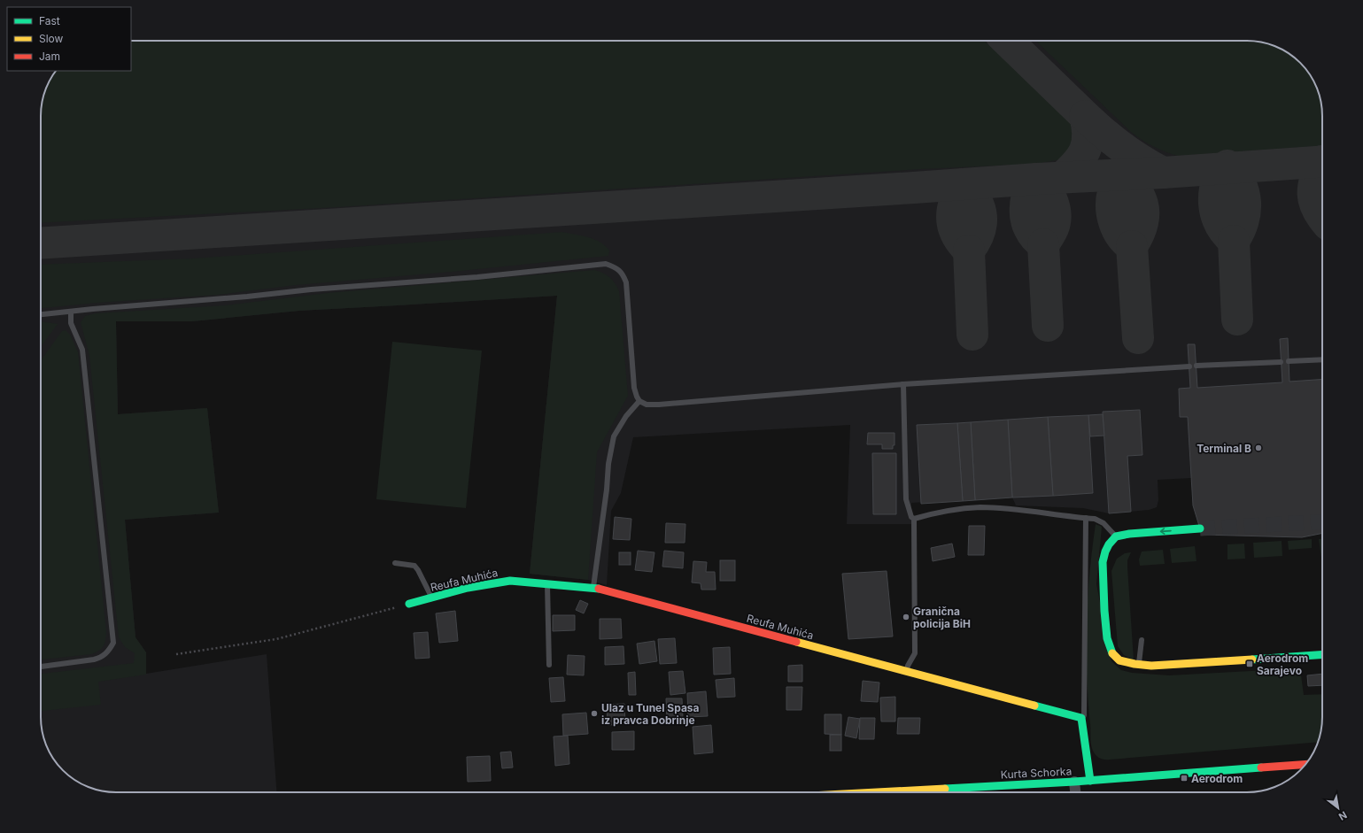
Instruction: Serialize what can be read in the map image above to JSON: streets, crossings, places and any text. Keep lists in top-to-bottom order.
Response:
{
  "streets": {
    "street": ["Reufa Muhića", "Kurta Schorka"]
  },
  "places": {
    "other": ["Terminal B", "Granična policija BiH", "Ulaz u Tunel Spasa iz pravca Dobrinje"],
    "transit": ["Aerodrom Sarajevo", "Aerodrom"]
  },
  "legend": ["Fast", "Slow", "Jam"],
  "north": "bottom right"
}
